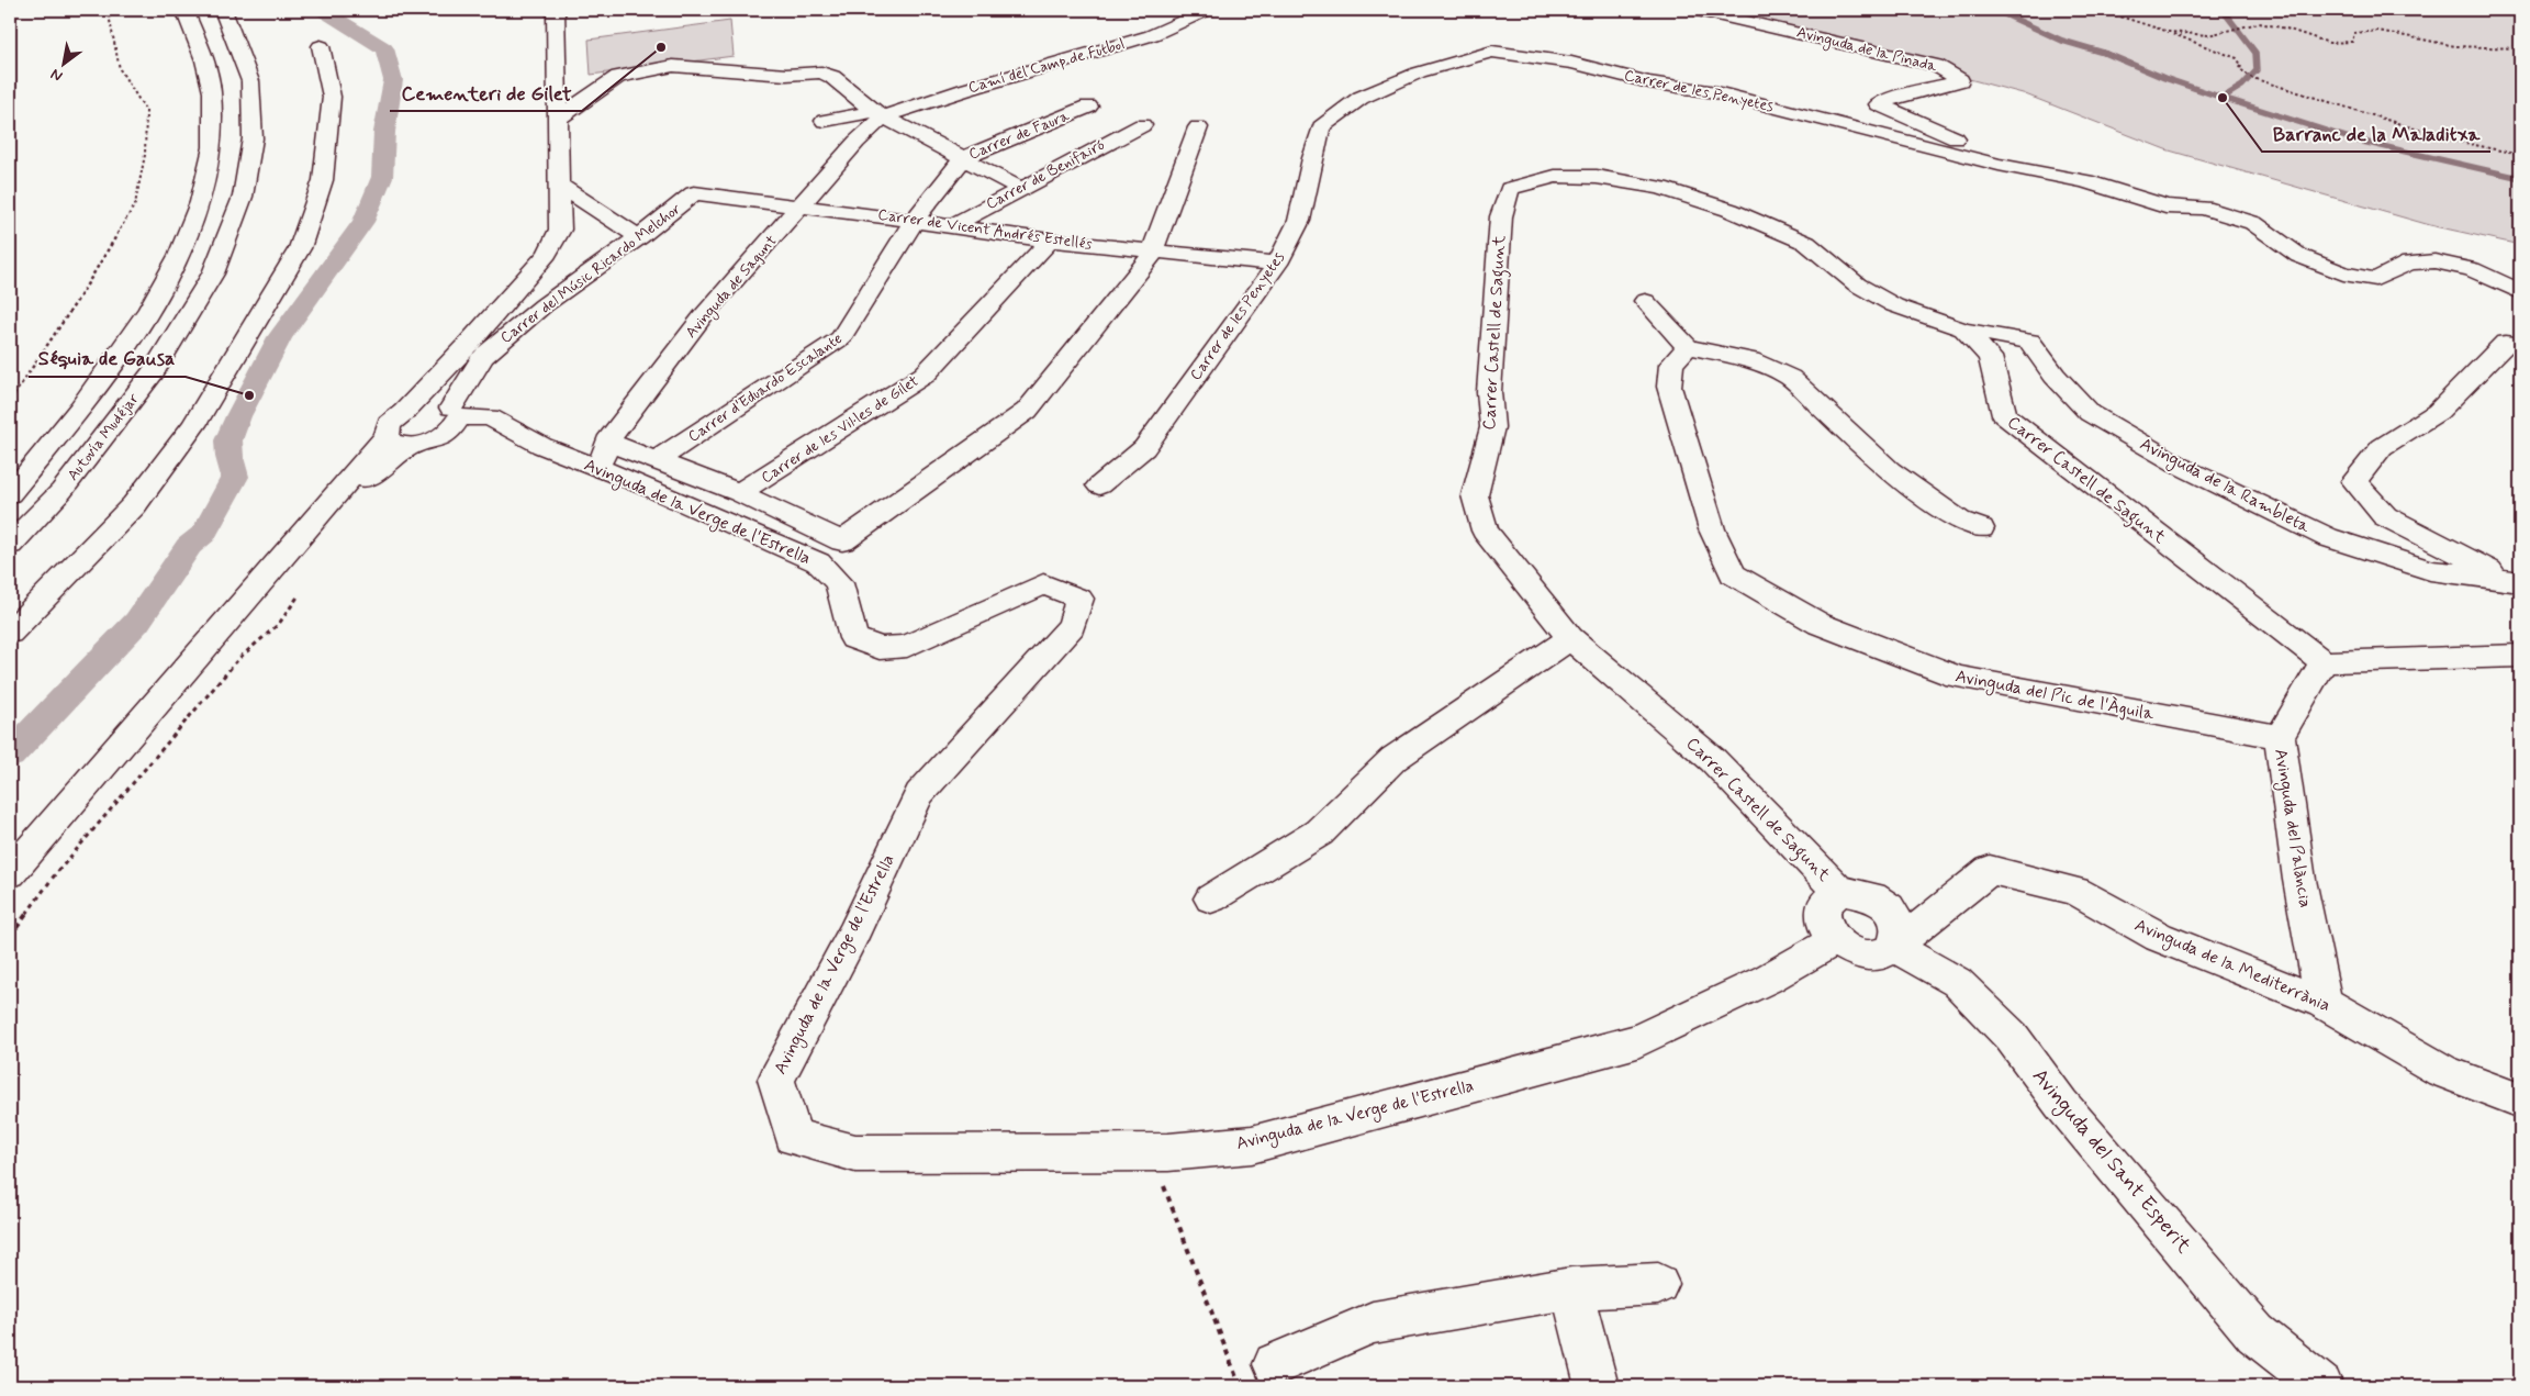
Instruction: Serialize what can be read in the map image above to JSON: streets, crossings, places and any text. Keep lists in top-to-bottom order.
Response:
{
  "streets": {
    "main road": [
      "Avinguda de la Pinada",
      "Camí del Camp de Futbol",
      "Carrer de les Penyetes",
      "Carrer de Faura",
      "Carrer de Benifairó",
      "Carrer de Vicent Andrés Estellés",
      "Carrer del Músic Ricardo Melchor",
      "Avinguda de Sagunt",
      "Carrer Castell de Sagunt",
      "Carrer d'Eduardo Escalante",
      "Carrer de les Vil·les de Gilet",
      "Autovía Mudéjar",
      "Avinguda de la Rambleta",
      "Avinguda de la Verge de l'Estrella",
      "Avinguda del Pic de l'Àguila",
      "Avinguda del Palància",
      "Avinguda de la Mediterrània",
      "Avinguda del Sant Esperit"
    ]
  },
  "crossings": [
    ["Avinguda de la Pinada", "Carrer de les Penyetes"],
    ["Camí del Camp de Futbol", "Avinguda de Sagunt"],
    ["Carrer de les Penyetes", "Carrer de Vicent Andrés Estellés"],
    ["Carrer de Faura", "Carrer de Vicent Andrés Estellés"],
    ["Carrer de Faura", "Carrer d'Eduardo Escalante"],
    ["Carrer de Benifairó", "Carrer de Vicent Andrés Estellés"],
    ["Carrer de Vicent Andrés Estellés", "Carrer del Músic Ricardo Melchor"],
    ["Carrer de Vicent Andrés Estellés", "Avinguda de Sagunt"],
    ["Carrer de Vicent Andrés Estellés", "Carrer d'Eduardo Escalante"],
    ["Carrer de Vicent Andrés Estellés", "Carrer de les Vil·les de Gilet"],
    ["Carrer de Vicent Andrés Estellés", "Avinguda de la Verge de l'Estrella"],
    ["Carrer del Músic Ricardo Melchor", "Avinguda de la Verge de l'Estrella"],
    ["Avinguda de Sagunt", "Avinguda de la Verge de l'Estrella"],
    ["Carrer Castell de Sagunt", "Avinguda de la Rambleta"],
    ["Carrer Castell de Sagunt", "Avinguda de la Verge de l'Estrella"],
    ["Carrer Castell de Sagunt", "Avinguda del Palància"],
    ["Carrer Castell de Sagunt", "Avinguda de la Mediterrània"],
    ["Carrer Castell de Sagunt", "Avinguda del Sant Esperit"],
    ["Carrer d'Eduardo Escalante", "Avinguda de la Verge de l'Estrella"],
    ["Carrer de les Vil·les de Gilet", "Avinguda de la Verge de l'Estrella"],
    ["Avinguda de la Verge de l'Estrella", "Avinguda de la Mediterrània"],
    ["Avinguda de la Verge de l'Estrella", "Avinguda del Sant Esperit"],
    ["Avinguda del Pic de l'Àguila", "Avinguda del Palància"],
    ["Avinguda del Palància", "Avinguda de la Mediterrània"],
    ["Avinguda de la Mediterrània", "Avinguda del Sant Esperit"]
  ],
  "places": ["Cementeri de Gilet", "Barranc de la Maladitxa", "Séquia de Gausa"],
  "north": "bottom left"
}
